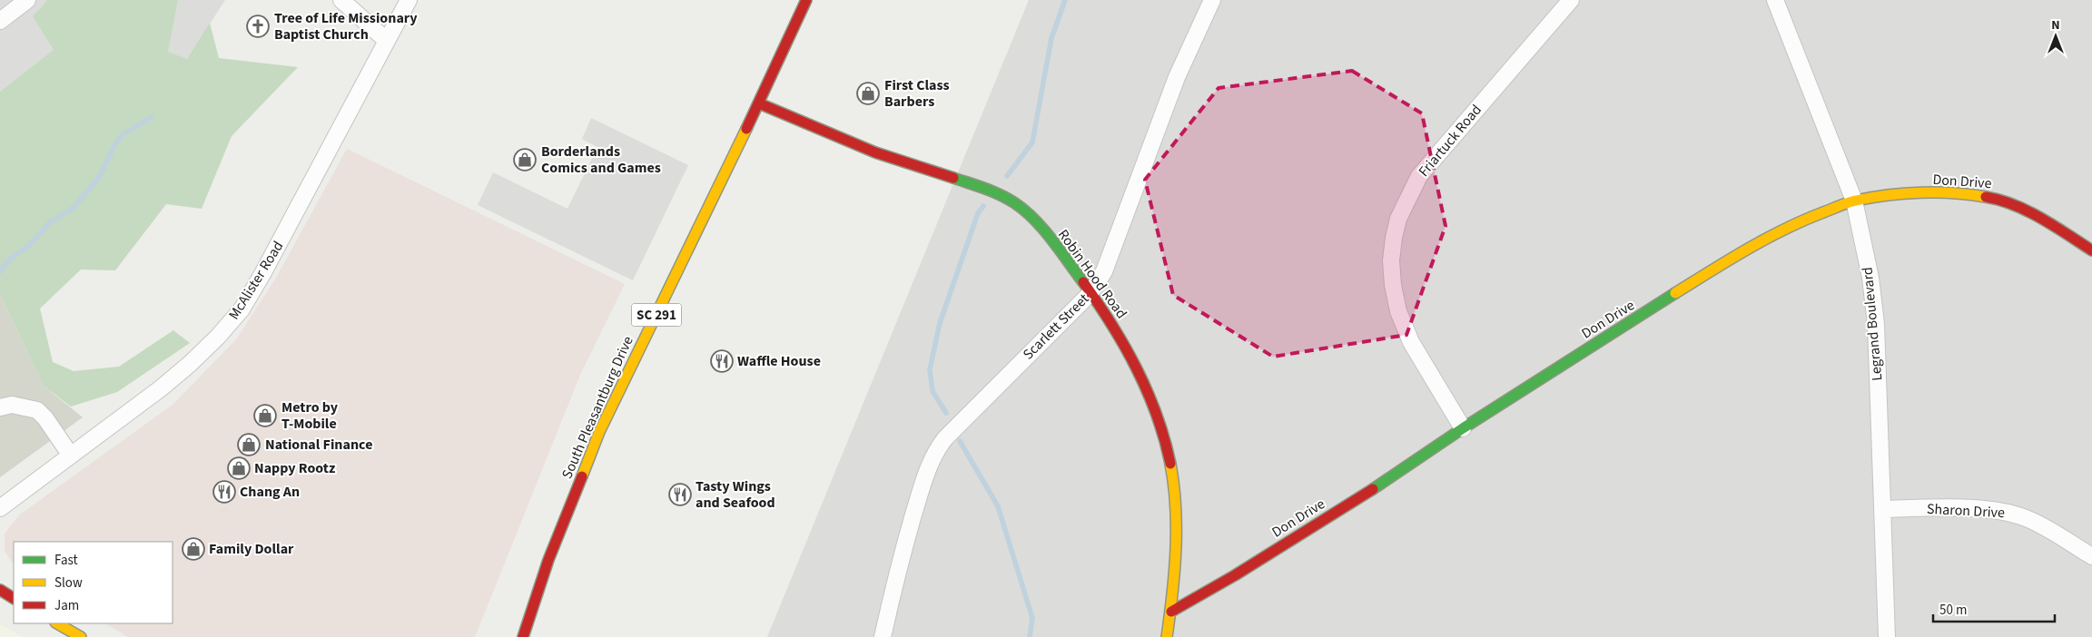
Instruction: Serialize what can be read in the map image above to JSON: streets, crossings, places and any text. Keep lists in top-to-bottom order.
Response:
{
  "streets": {
    "street": [
      "Friartuck Road",
      "Don Drive",
      "Robin Hood Road",
      "McAlister Road",
      "SC 291",
      "Legrand Boulevard",
      "Scarlett Street",
      "South Pleasantburg Drive",
      "Sharon Drive"
    ]
  },
  "crossings": [
    ["Friartuck Road", "Don Drive"],
    ["Don Drive", "Robin Hood Road"],
    ["Don Drive", "Legrand Boulevard"],
    ["Robin Hood Road", "Scarlett Street"],
    ["Robin Hood Road", "South Pleasantburg Drive"],
    ["Legrand Boulevard", "Sharon Drive"]
  ],
  "places": {
    "church": ["Tree of Life Missionary Baptist Church"],
    "shop": [
      "First Class Barbers",
      "Borderlands Comics and Games",
      "Metro by T-Mobile",
      "National Finance",
      "Nappy Rootz",
      "Family Dollar"
    ],
    "restaurant": ["Waffle House", "Chang An", "Tasty Wings and Seafood"]
  },
  "legend": ["Fast", "Slow", "Jam"],
  "scale_bar": "50 m",
  "north": "top"
}
